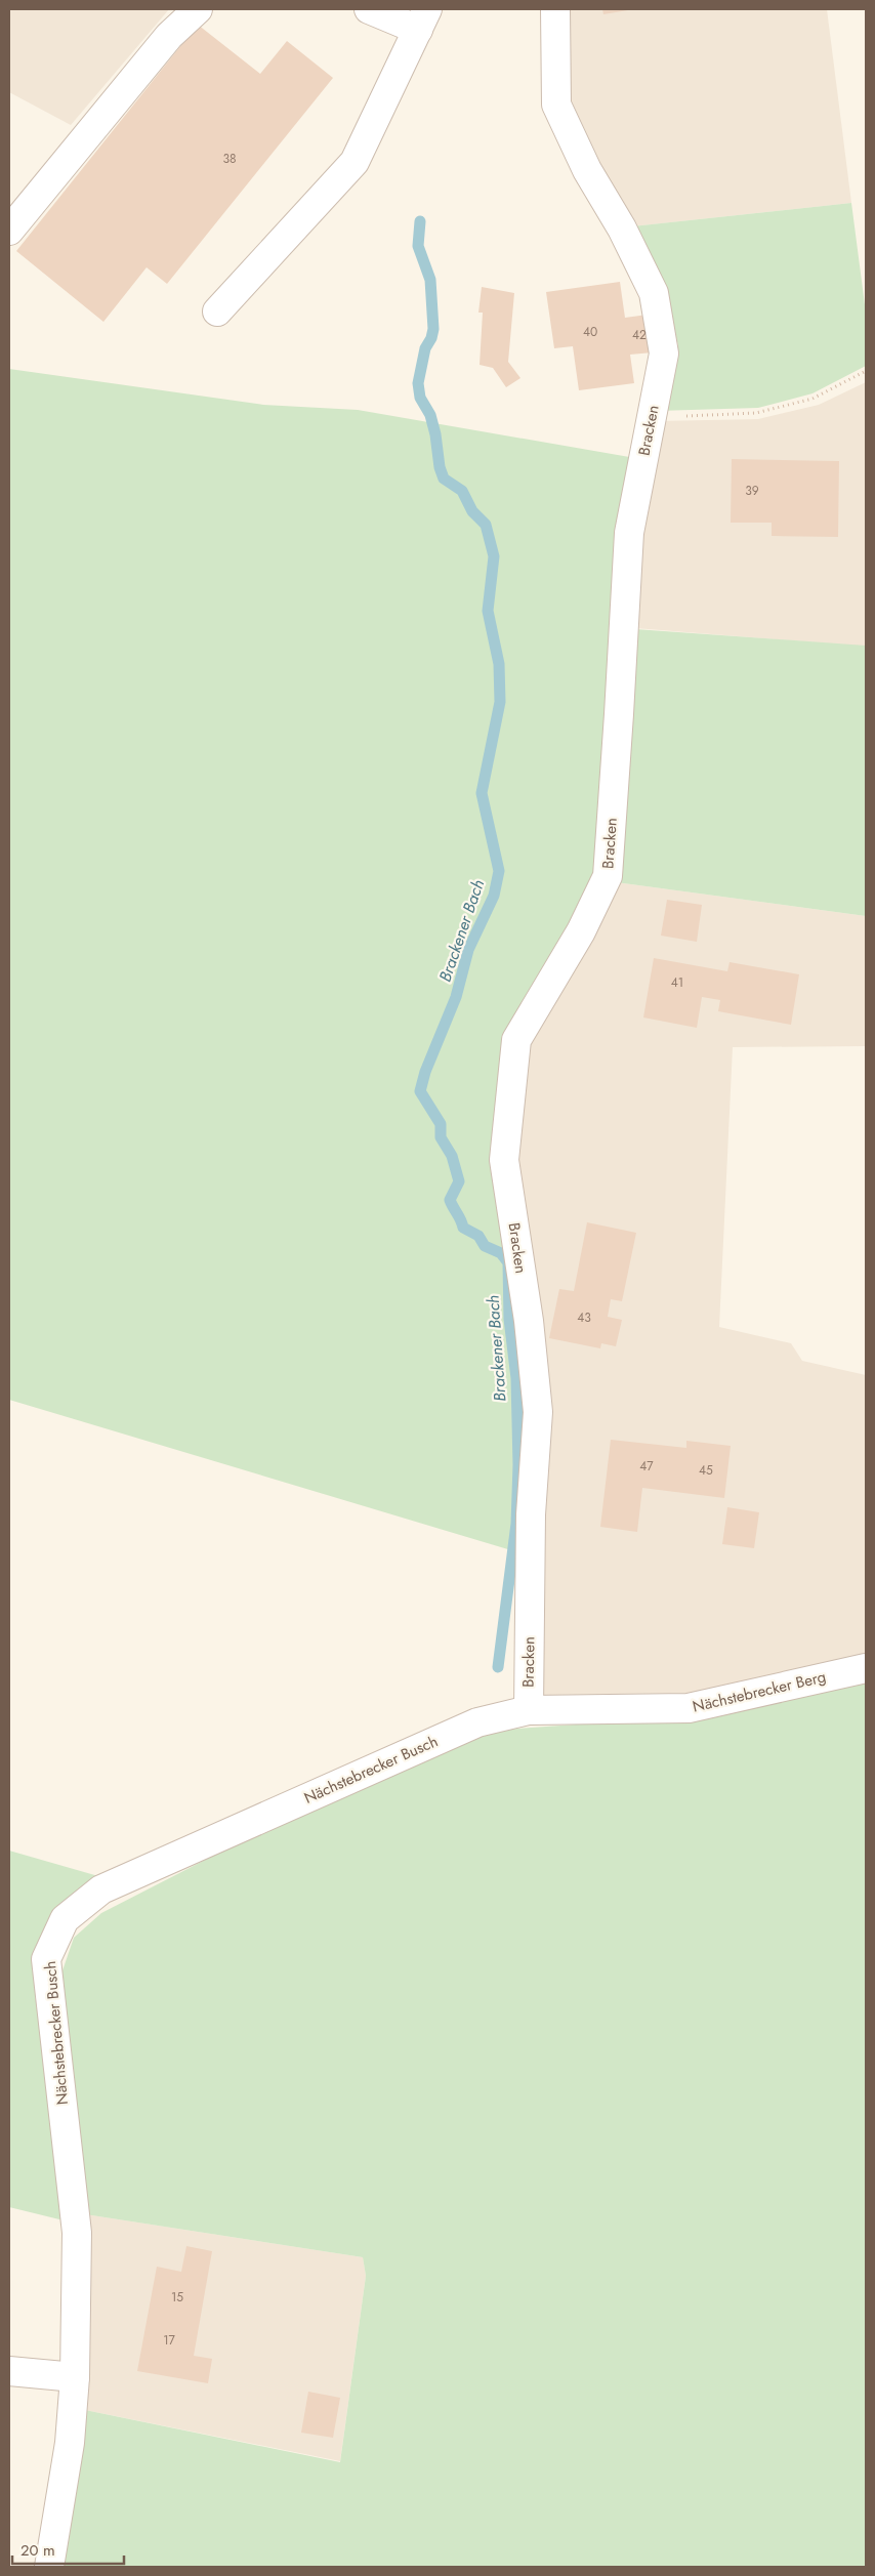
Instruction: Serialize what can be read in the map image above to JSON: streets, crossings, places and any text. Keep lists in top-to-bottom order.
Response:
{
  "streets": {
    "street": ["Bracken", "Nächstebrecker Berg", "Nächstebrecker Busch"]
  },
  "crossings": [
    ["Bracken", "Nächstebrecker Berg"],
    ["Bracken", "Nächstebrecker Busch"],
    ["Nächstebrecker Berg", "Nächstebrecker Busch"]
  ],
  "water": ["Brackener Bach"],
  "house_numbers": [
    "38",
    "40",
    "42",
    "39",
    "41",
    "43",
    "47",
    "45",
    "15",
    "17"
  ],
  "scale_bar": "20 m"
}
